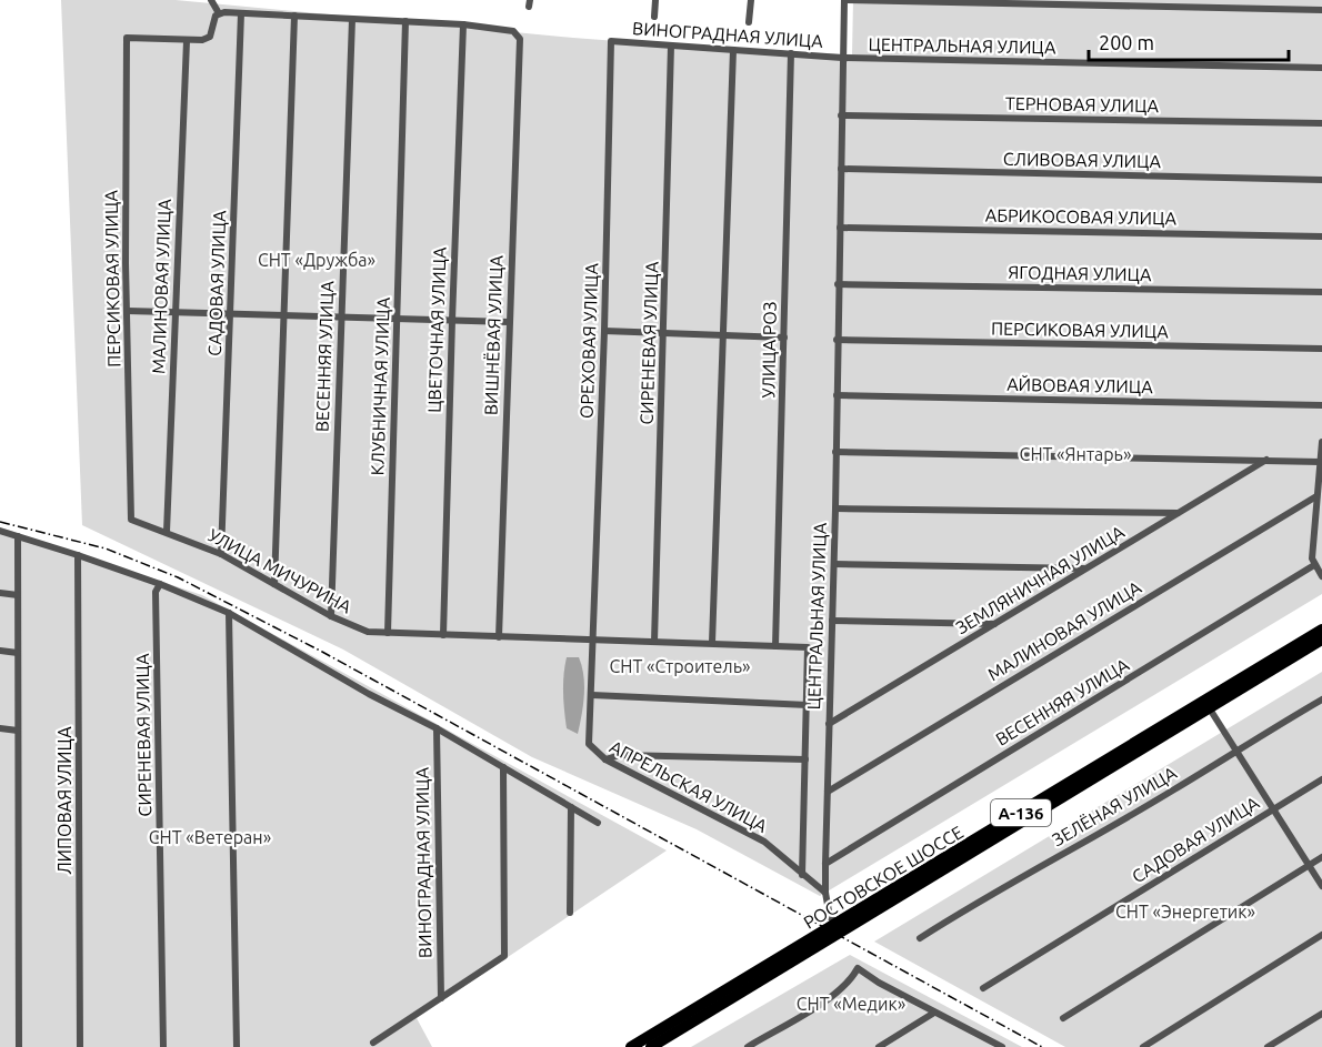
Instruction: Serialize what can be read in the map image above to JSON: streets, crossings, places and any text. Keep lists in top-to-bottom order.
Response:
{
  "streets": {
    "highway": ["А-136", "РОСТОВСКОЕ ШОССЕ"],
    "street": [
      "ВИНОГРАДНАЯ УЛИЦА",
      "ЦЕНТРАЛЬНАЯ УЛИЦА",
      "ТЕРНОВАЯ УЛИЦА",
      "СЛИВОВАЯ УЛИЦА",
      "АБРИКОСОВАЯ УЛИЦА",
      "ЯГОДНАЯ УЛИЦА",
      "ПЕРСИКОВАЯ УЛИЦА",
      "САДОВАЯ УЛИЦА",
      "МАЛИНОВАЯ УЛИЦА",
      "ЦВЕТОЧНАЯ УЛИЦА",
      "ВИШНЁВАЯ УЛИЦА",
      "ОРЕХОВАЯ УЛИЦА",
      "СИРЕНЕВАЯ УЛИЦА",
      "УЛИЦА РОЗ",
      "ВЕСЕННЯЯ УЛИЦА",
      "АЙВОВАЯ УЛИЦА",
      "КЛУБНИЧНАЯ УЛИЦА",
      "УЛИЦА МИЧУРИНА",
      "ЗЕМЛЯНИЧНАЯ УЛИЦА",
      "АПРЕЛЬСКАЯ УЛИЦА",
      "ЛИПОВАЯ УЛИЦА",
      "ЗЕЛЁНАЯ УЛИЦА"
    ]
  },
  "crossings": [
    ["ВИНОГРАДНАЯ УЛИЦА", "ЦЕНТРАЛЬНАЯ УЛИЦА"],
    ["ВИНОГРАДНАЯ УЛИЦА", "ОРЕХОВАЯ УЛИЦА"],
    ["ВИНОГРАДНАЯ УЛИЦА", "СИРЕНЕВАЯ УЛИЦА"],
    ["ВИНОГРАДНАЯ УЛИЦА", "УЛИЦА РОЗ"],
    ["ЦЕНТРАЛЬНАЯ УЛИЦА", "ТЕРНОВАЯ УЛИЦА"],
    ["ЦЕНТРАЛЬНАЯ УЛИЦА", "СЛИВОВАЯ УЛИЦА"],
    ["ЦЕНТРАЛЬНАЯ УЛИЦА", "АБРИКОСОВАЯ УЛИЦА"],
    ["ЦЕНТРАЛЬНАЯ УЛИЦА", "ЯГОДНАЯ УЛИЦА"],
    ["ЦЕНТРАЛЬНАЯ УЛИЦА", "ПЕРСИКОВАЯ УЛИЦА"],
    ["ЦЕНТРАЛЬНАЯ УЛИЦА", "МАЛИНОВАЯ УЛИЦА"],
    ["ЦЕНТРАЛЬНАЯ УЛИЦА", "ВЕСЕННЯЯ УЛИЦА"],
    ["ЦЕНТРАЛЬНАЯ УЛИЦА", "АЙВОВАЯ УЛИЦА"],
    ["ЦЕНТРАЛЬНАЯ УЛИЦА", "ЗЕМЛЯНИЧНАЯ УЛИЦА"],
    ["ЦЕНТРАЛЬНАЯ УЛИЦА", "АПРЕЛЬСКАЯ УЛИЦА"],
    ["ПЕРСИКОВАЯ УЛИЦА", "МАЛИНОВАЯ УЛИЦА"],
    ["ПЕРСИКОВАЯ УЛИЦА", "УЛИЦА МИЧУРИНА"],
    ["САДОВАЯ УЛИЦА", "УЛИЦА МИЧУРИНА"],
    ["МАЛИНОВАЯ УЛИЦА", "УЛИЦА МИЧУРИНА"],
    ["ЦВЕТОЧНАЯ УЛИЦА", "ВИШНЁВАЯ УЛИЦА"],
    ["ЦВЕТОЧНАЯ УЛИЦА", "УЛИЦА МИЧУРИНА"],
    ["ВИШНЁВАЯ УЛИЦА", "УЛИЦА МИЧУРИНА"],
    ["ОРЕХОВАЯ УЛИЦА", "УЛИЦА МИЧУРИНА"],
    ["ОРЕХОВАЯ УЛИЦА", "АПРЕЛЬСКАЯ УЛИЦА"],
    ["СИРЕНЕВАЯ УЛИЦА", "УЛИЦА МИЧУРИНА"],
    ["УЛИЦА РОЗ", "УЛИЦА МИЧУРИНА"],
    ["ВЕСЕННЯЯ УЛИЦА", "УЛИЦА МИЧУРИНА"],
    ["КЛУБНИЧНАЯ УЛИЦА", "УЛИЦА МИЧУРИНА"],
    ["УЛИЦА МИЧУРИНА", "АПРЕЛЬСКАЯ УЛИЦА"]
  ],
  "parks": [
    "СНТ «Дружба»",
    "СНТ «Янтарь»",
    "СНТ «Строитель»",
    "СНТ «Ветеран»",
    "СНТ «Энергетик»",
    "СНТ «Медик»"
  ],
  "scale_bar": "200 m"
}
